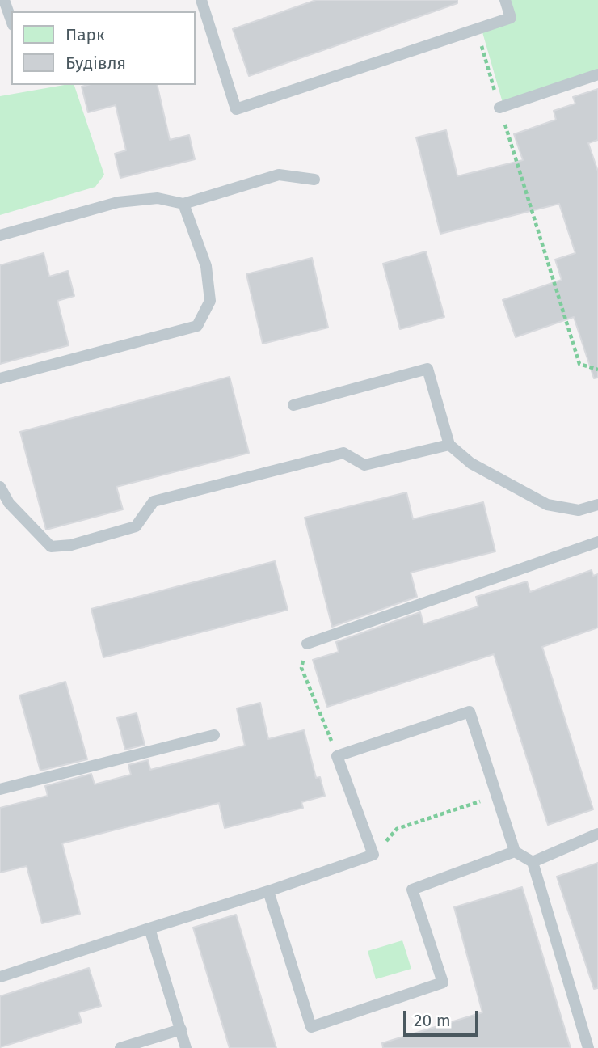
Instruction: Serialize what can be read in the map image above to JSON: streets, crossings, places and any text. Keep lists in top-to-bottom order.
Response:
{
  "legend": ["Парк", "Будівля"],
  "scale_bar": "20 m"
}
